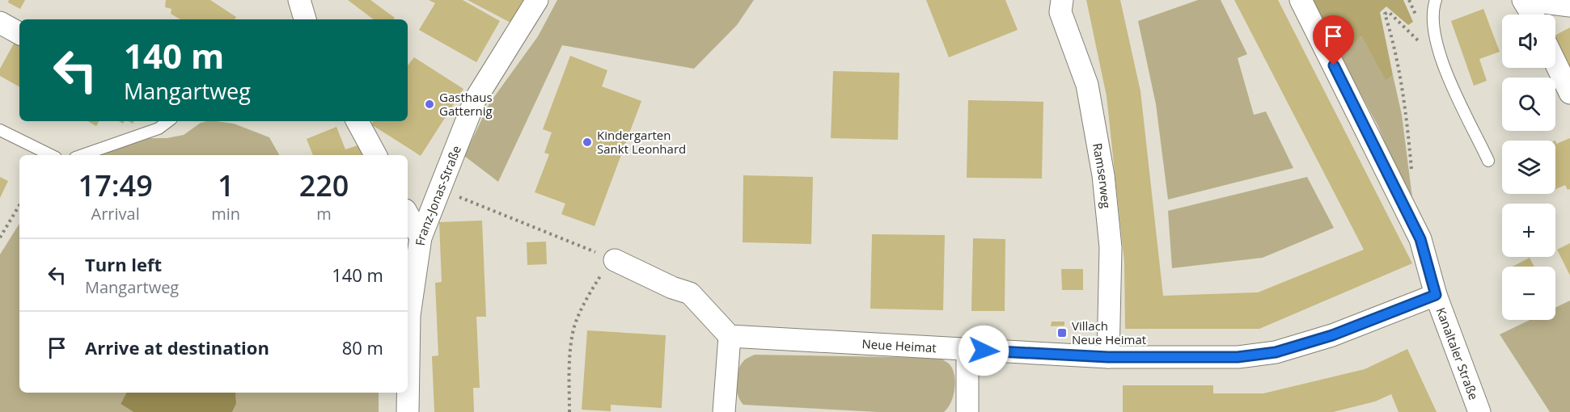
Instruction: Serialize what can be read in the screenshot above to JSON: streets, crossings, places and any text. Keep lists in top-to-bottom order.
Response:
{
  "streets": {
    "street": [
      "Ramserweg",
      "Franz-Jonas-Straße",
      "Neue Heimat",
      "Kanaltaler Straße"
    ]
  },
  "crossings": [
    ["Ramserweg", "Neue Heimat"],
    ["Neue Heimat", "Kanaltaler Straße"]
  ],
  "places": {
    "other": ["Gasthaus Gatternig", "Kindergarten Sankt Leonhard"],
    "transit": ["Villach Neue Heimat"]
  },
  "page": {
    "map_buttons": ["+", "−"],
    "turn": ["140 m", "Mangartweg"],
    "eta": [
      "17:49",
      "Arrival",
      "1",
      "min",
      "220",
      "m"
    ],
    "list": [
      {
        "name": "Turn left",
        "note": "Mangartweg",
        "value": "140 m"
      },
      {
        "name": "Arrive at destination",
        "value": "80 m"
      }
    ]
  }
}
